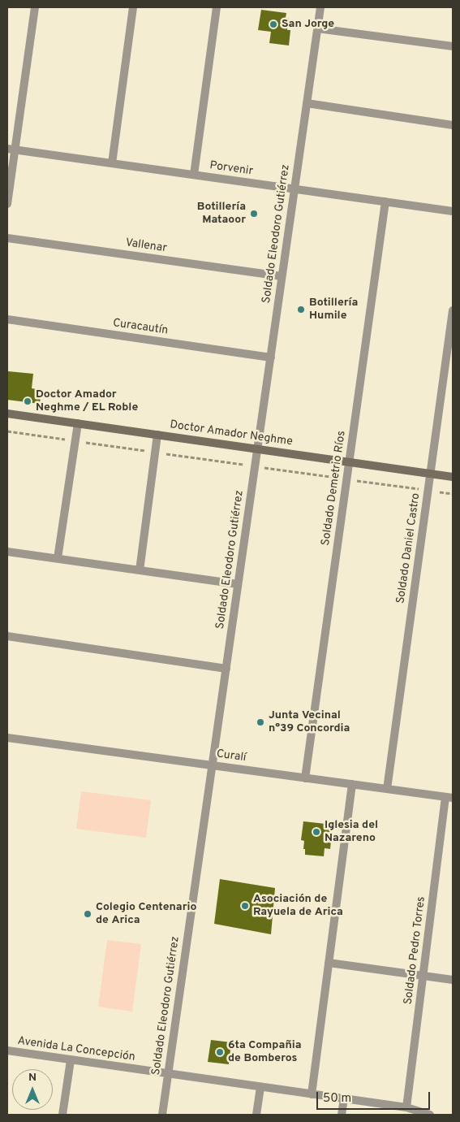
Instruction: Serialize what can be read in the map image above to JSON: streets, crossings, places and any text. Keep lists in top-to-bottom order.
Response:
{
  "streets": {
    "main road": ["Doctor Amador Neghme"],
    "street": [
      "Porvenir",
      "Soldado Eleodoro Gutiérrez",
      "Vallenar",
      "Curacautín",
      "Soldado Demetrio Ríos",
      "Soldado Daniel Castro",
      "Curalí",
      "Soldado Pedro Torres",
      "Avenida La Concepción"
    ]
  },
  "crossings": [
    ["Porvenir", "Soldado Eleodoro Gutiérrez"],
    ["Porvenir", "Soldado Demetrio Ríos"],
    ["Soldado Eleodoro Gutiérrez", "Vallenar"],
    ["Soldado Eleodoro Gutiérrez", "Curacautín"],
    ["Soldado Eleodoro Gutiérrez", "Doctor Amador Neghme"],
    ["Soldado Eleodoro Gutiérrez", "Curalí"],
    ["Soldado Eleodoro Gutiérrez", "Avenida La Concepción"],
    ["Doctor Amador Neghme", "Soldado Demetrio Ríos"],
    ["Doctor Amador Neghme", "Soldado Daniel Castro"],
    ["Soldado Demetrio Ríos", "Curalí"],
    ["Soldado Daniel Castro", "Curalí"],
    ["Curalí", "Soldado Pedro Torres"],
    ["Soldado Pedro Torres", "Avenida La Concepción"]
  ],
  "places": [
    "San Jorge",
    "Botillería Mataoor",
    "Botillería Humile",
    "Doctor Amador Neghme / EL Roble",
    "Junta Vecinal n°39 Concordia",
    "Iglesia del Nazareno",
    "Asociación de Rayuela de Arica",
    "Colegio Centenario de Arica",
    "6ta Compañia de Bomberos"
  ],
  "scale_bar": "50 m",
  "north": "top"
}
